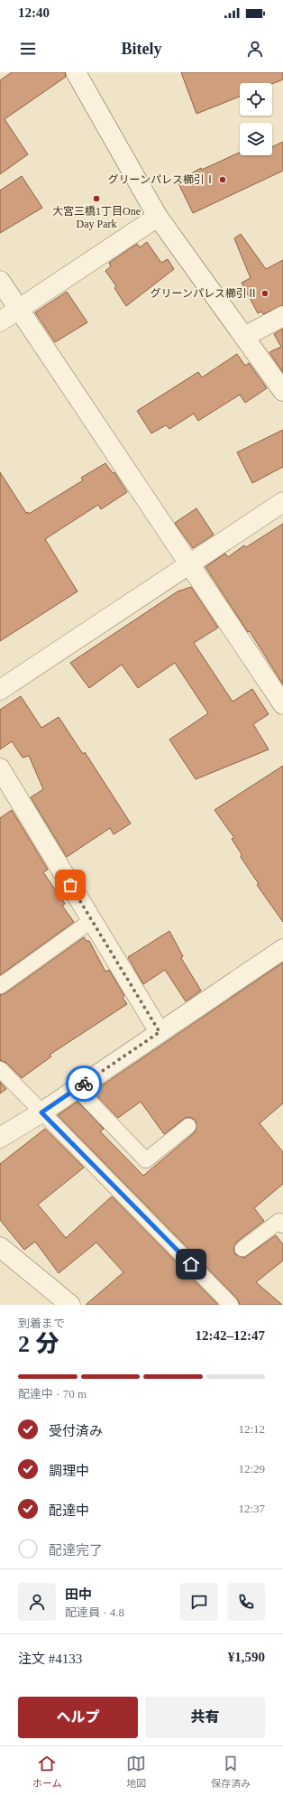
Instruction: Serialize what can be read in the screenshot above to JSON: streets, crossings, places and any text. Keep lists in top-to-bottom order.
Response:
{
  "places": ["グリーンパレス櫛引Ⅰ", "大宮三橋1丁目One Day Park", "グリーンパレス櫛引Ⅱ"],
  "page": {
    "status": "12:40",
    "header": "Bitely",
    "heading": ["2 分", "到着まで", "12:42–12:47"],
    "panel": [
      "田中",
      "配達員 · 4.8",
      "注文 #4133",
      "¥1,590"
    ],
    "bar": "配達中 · 70 m",
    "list": [
      ["受付済み", "12:12"],
      ["調理中", "12:29"],
      ["配達中", "12:37"],
      "配達完了"
    ],
    "buttons": ["ヘルプ", "共有"],
    "tabs": ["ホーム", "地図", "保存済み"]
  }
}
